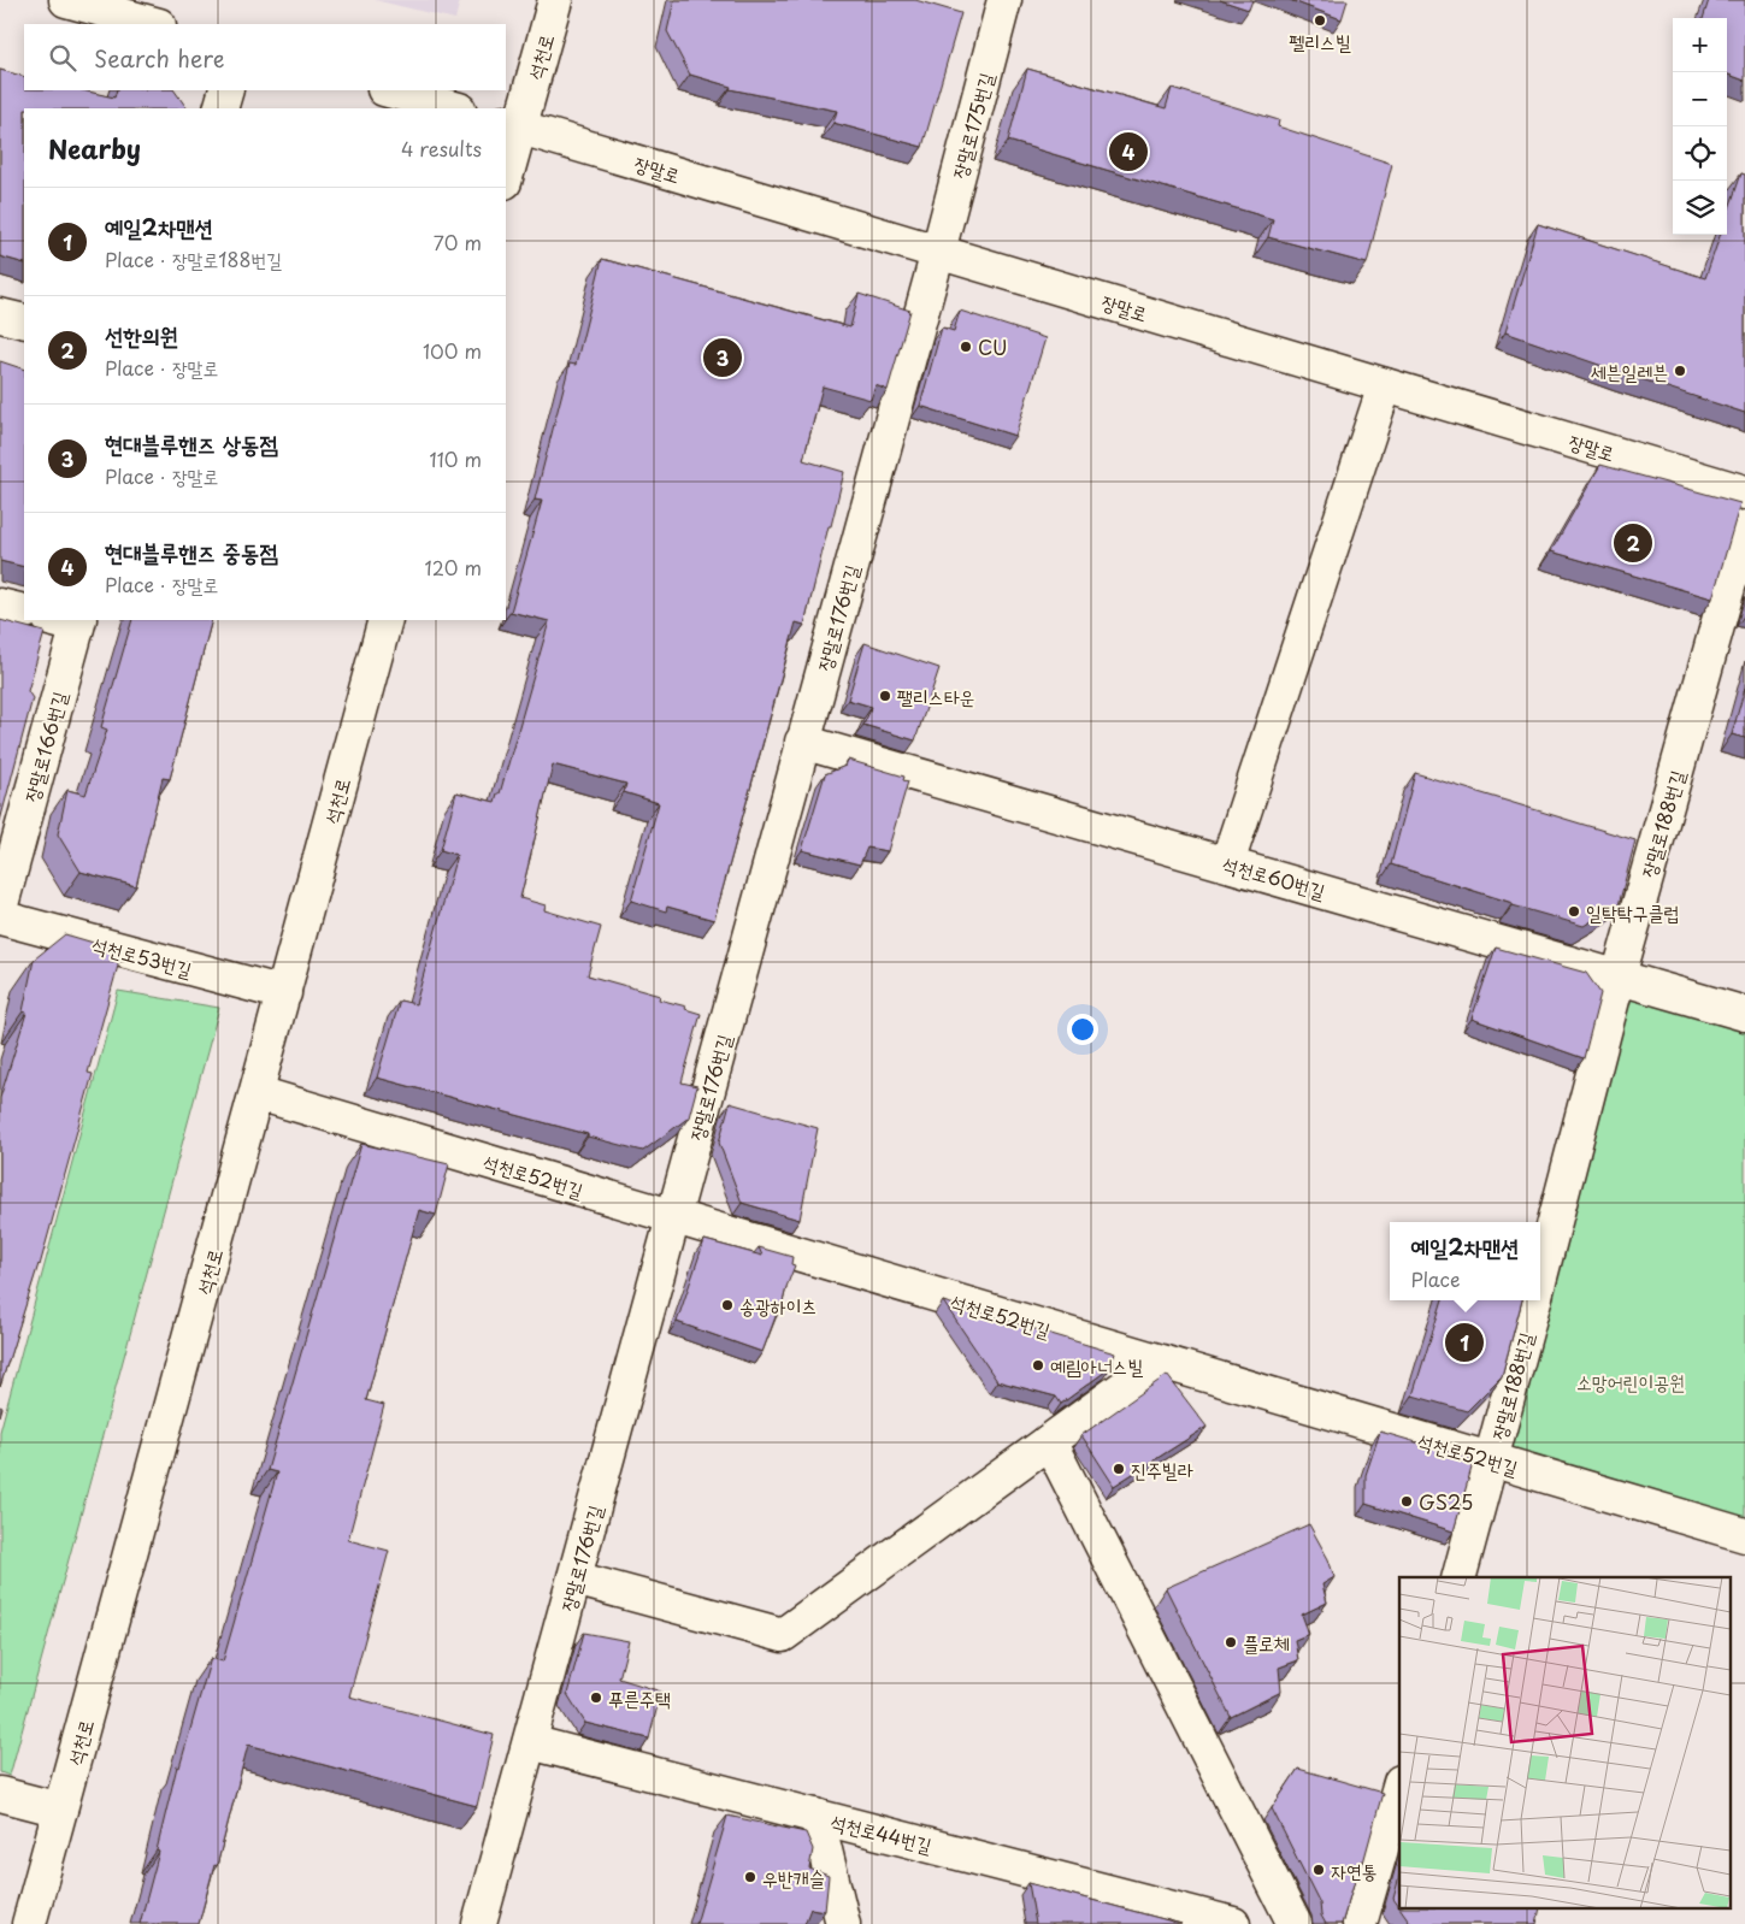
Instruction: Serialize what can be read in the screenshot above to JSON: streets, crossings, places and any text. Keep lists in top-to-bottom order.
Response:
{
  "streets": {
    "street": [
      "석천로",
      "장말로175번길",
      "장말로",
      "장말로176번길",
      "장말로166번길",
      "장말로188번길",
      "석천로60번길",
      "석천로53번길",
      "석천로52번길",
      "석천로44번길"
    ]
  },
  "crossings": [
    ["석천로", "장말로"],
    ["석천로", "석천로53번길"],
    ["석천로", "석천로52번길"],
    ["장말로175번길", "장말로"],
    ["장말로175번길", "장말로176번길"],
    ["장말로", "장말로176번길"],
    ["장말로176번길", "석천로60번길"],
    ["장말로176번길", "석천로52번길"],
    ["장말로176번길", "석천로44번길"],
    ["장말로188번길", "석천로60번길"],
    ["장말로188번길", "석천로52번길"]
  ],
  "parks": ["소망어린이공원"],
  "places": [
    "펠리스빌",
    "CU",
    "세븐일레븐",
    "팰리스타운",
    "일탁탁구클럽",
    "송광하이츠",
    "예림아너스빌",
    "진주빌라",
    "GS25",
    "플로체",
    "푸른주택",
    "자연통",
    "우반캐슬"
  ],
  "page": {
    "map_buttons": ["+", "−"],
    "search": "Search here",
    "heading": ["Nearby", "4 results"],
    "pins": [
      "4",
      "3",
      "2",
      "1"
    ],
    "list": [
      {
        "mark": "1",
        "name": "예일2차맨션",
        "note": "Place · 장말로188번길",
        "value": "70 m"
      },
      {
        "mark": "2",
        "name": "선한의원",
        "note": "Place · 장말로",
        "value": "100 m"
      },
      {
        "mark": "3",
        "name": "현대블루핸즈 상동점",
        "note": "Place · 장말로",
        "value": "110 m"
      },
      {
        "mark": "4",
        "name": "현대블루핸즈 중동점",
        "note": "Place · 장말로",
        "value": "120 m"
      }
    ],
    "popup": ["예일2차맨션", "Place"]
  }
}
